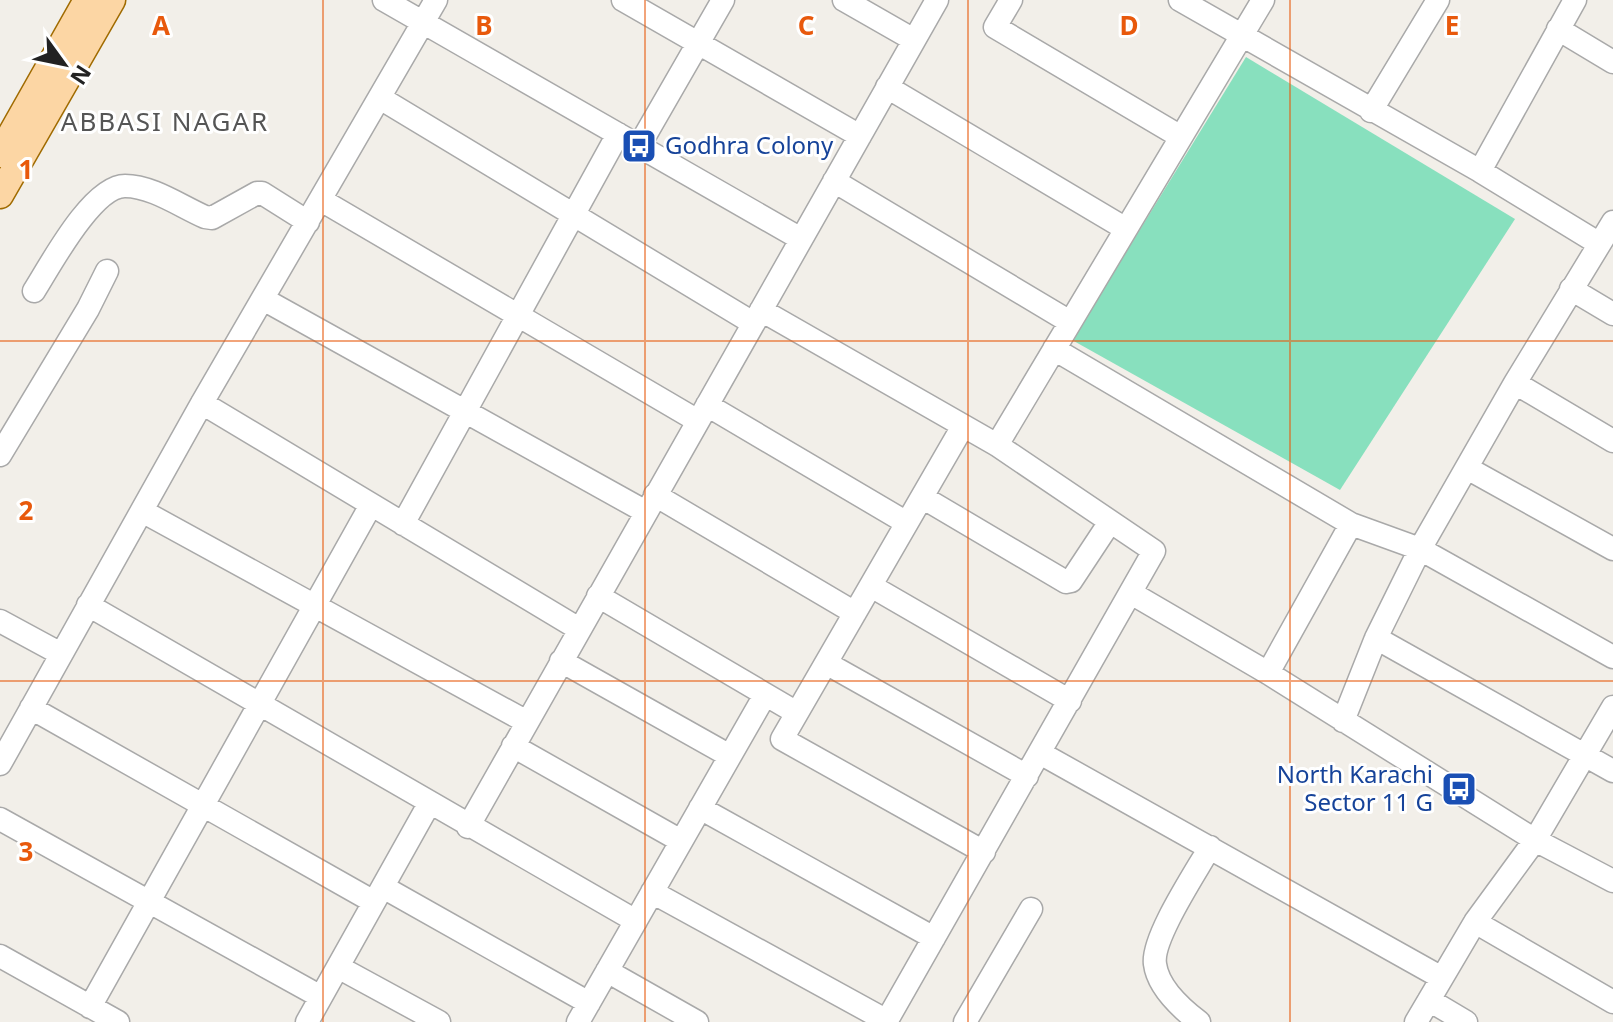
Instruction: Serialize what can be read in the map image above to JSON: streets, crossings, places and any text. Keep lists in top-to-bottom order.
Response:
{
  "districts": ["ABBASI NAGAR"],
  "places": {
    "bus stop": ["Godhra Colony", "North Karachi Sector 11 G"]
  },
  "north": "bottom right",
  "grid": {
    "columns": [
      "A",
      "B",
      "C",
      "D",
      "E"
    ],
    "rows": ["1", "2", "3"]
  }
}
